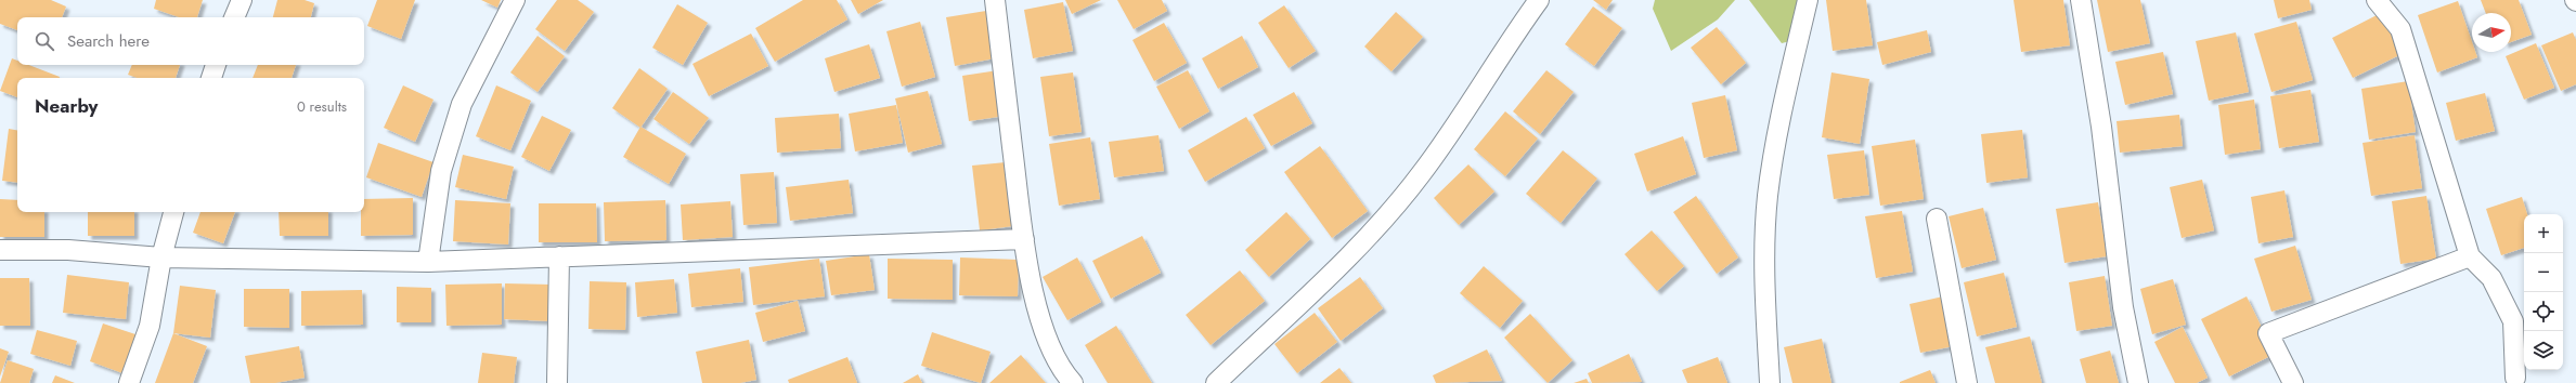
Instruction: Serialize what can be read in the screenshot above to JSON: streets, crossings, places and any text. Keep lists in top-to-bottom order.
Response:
{
  "north": "right",
  "page": {
    "search": "Search here",
    "heading": ["Nearby", "0 results"],
    "map_buttons": ["+", "−"]
  }
}
